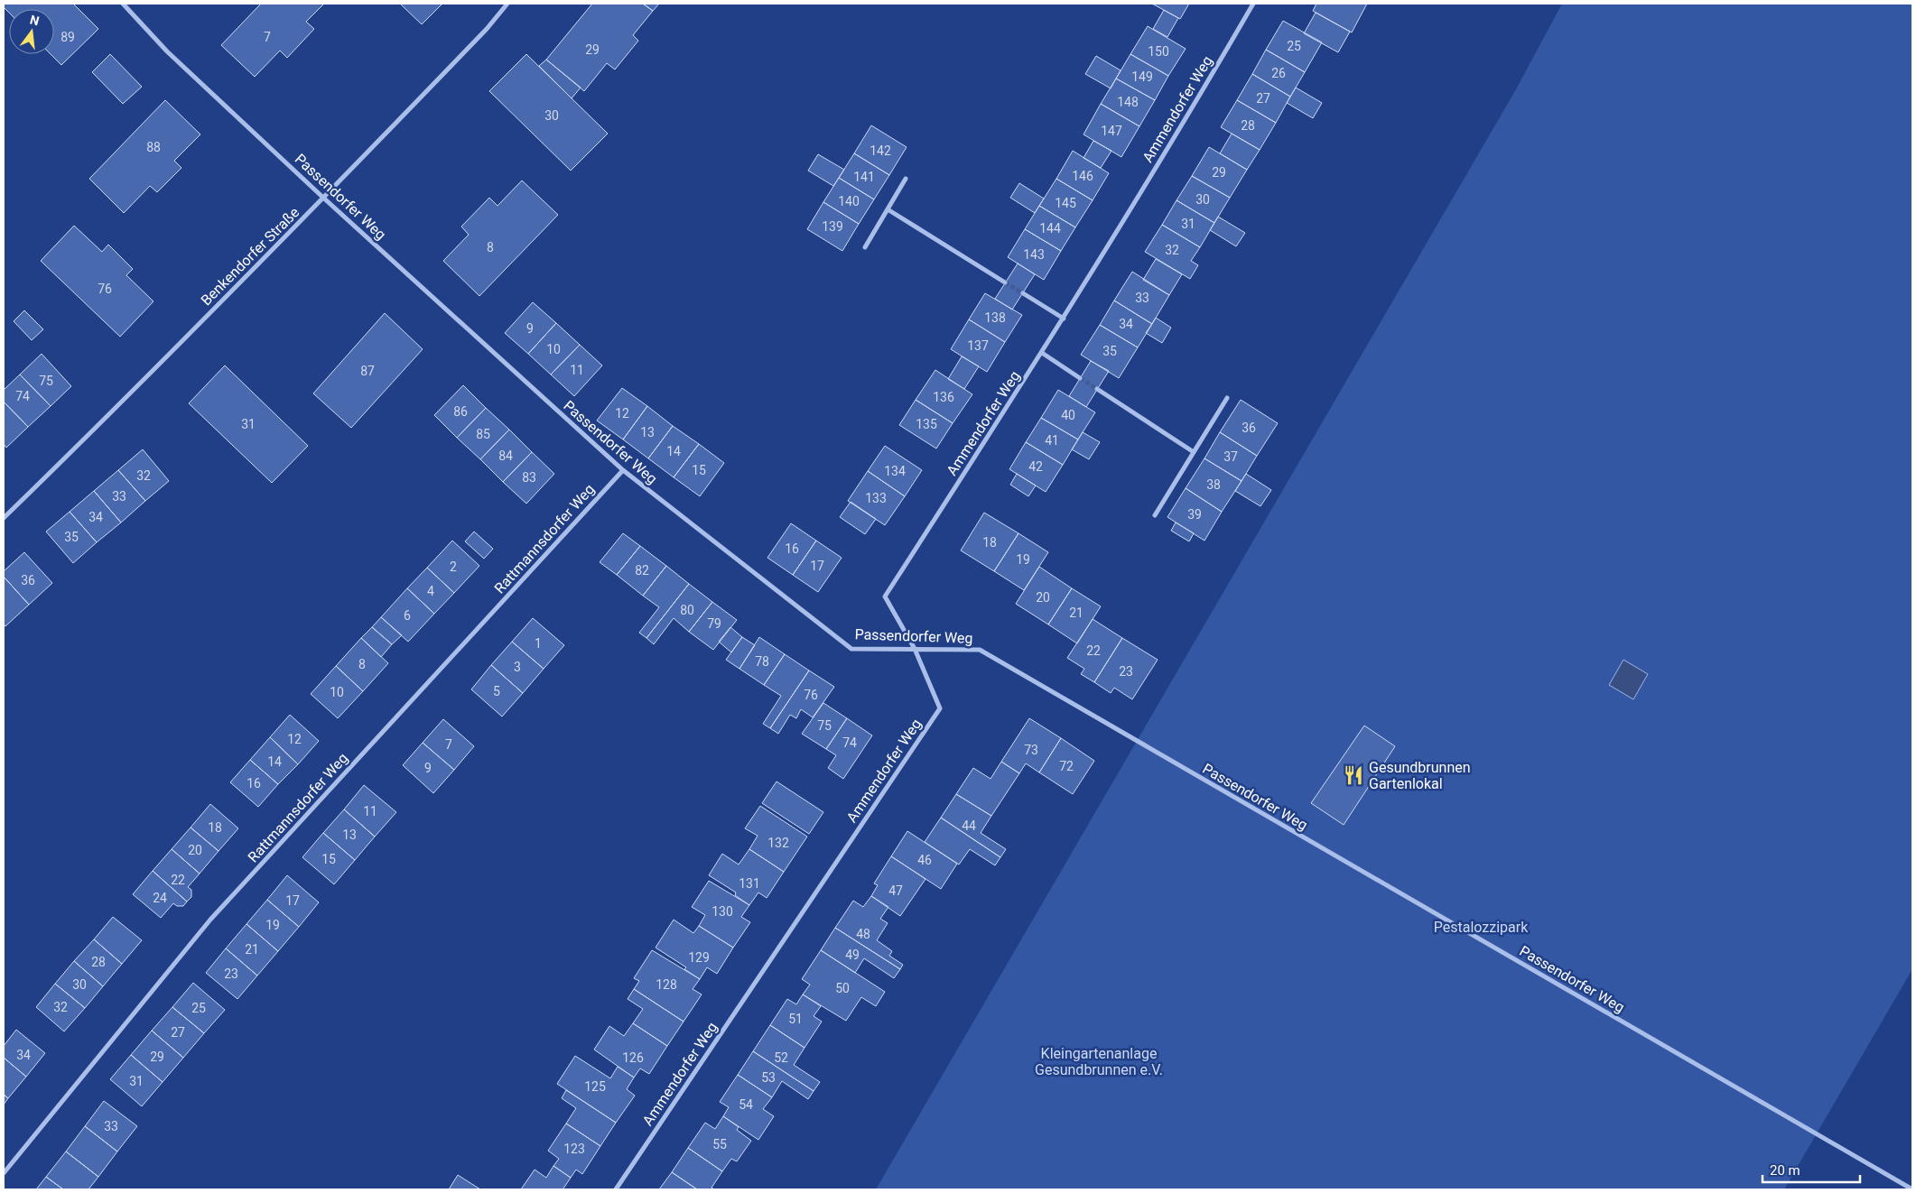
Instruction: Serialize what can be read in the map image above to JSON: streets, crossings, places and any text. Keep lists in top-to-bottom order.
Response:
{
  "streets": {
    "street": [
      "Ammendorfer Weg",
      "Passendorfer Weg",
      "Benkendorfer Straße",
      "Rattmannsdorfer Weg"
    ]
  },
  "crossings": [
    ["Ammendorfer Weg", "Passendorfer Weg"],
    ["Passendorfer Weg", "Benkendorfer Straße"],
    ["Passendorfer Weg", "Rattmannsdorfer Weg"]
  ],
  "parks": ["Pestalozzipark", "Kleingartenanlage Gesundbrunnen e.V."],
  "places": {
    "restaurant": ["Gesundbrunnen Gartenlokal"]
  },
  "house_numbers": [
    "89",
    "7",
    "25",
    "29",
    "150",
    "26",
    "149",
    "27",
    "148",
    "30",
    "28",
    "147",
    "88",
    "142",
    "29",
    "146",
    "141",
    "30",
    "140",
    "145",
    "31",
    "139",
    "144",
    "8",
    "32",
    "143",
    "76",
    "33",
    "138",
    "34",
    "9",
    "137",
    "10",
    "35",
    "11",
    "87",
    "75",
    "74",
    "136",
    "86",
    "12",
    "40",
    "31",
    "135",
    "36",
    "13",
    "85",
    "41",
    "14",
    "84",
    "37",
    "42",
    "15",
    "134",
    "32",
    "83",
    "38",
    "33",
    "133",
    "39",
    "34",
    "35",
    "18",
    "16",
    "19",
    "17",
    "2",
    "82",
    "36",
    "4",
    "20",
    "80",
    "21",
    "6",
    "79",
    "1",
    "22",
    "78",
    "8",
    "3",
    "23",
    "5",
    "10",
    "76",
    "75",
    "12",
    "74",
    "7",
    "73",
    "14",
    "72",
    "9",
    "16",
    "11",
    "44",
    "18",
    "13",
    "132",
    "20",
    "15",
    "46",
    "22",
    "131",
    "47",
    "24",
    "17",
    "130",
    "19",
    "48",
    "21",
    "49",
    "129",
    "28",
    "23",
    "30",
    "128",
    "50",
    "32",
    "25",
    "51",
    "27",
    "34",
    "29",
    "126",
    "52",
    "53",
    "31",
    "125",
    "54",
    "33",
    "55",
    "123"
  ],
  "scale_bar": "20 m",
  "north": "top"
}
